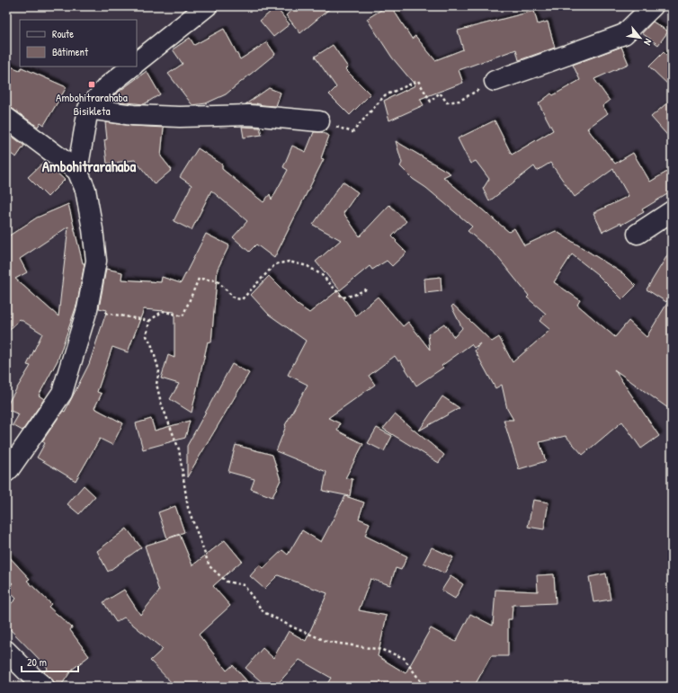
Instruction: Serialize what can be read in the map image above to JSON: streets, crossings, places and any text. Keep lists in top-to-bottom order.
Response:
{
  "districts": ["Ambohitrarahaba"],
  "places": {
    "transit": ["Ambohitrarahaba Bisikleta"]
  },
  "legend": ["Route", "Bâtiment"],
  "scale_bar": "20 m",
  "north": "bottom right"
}
